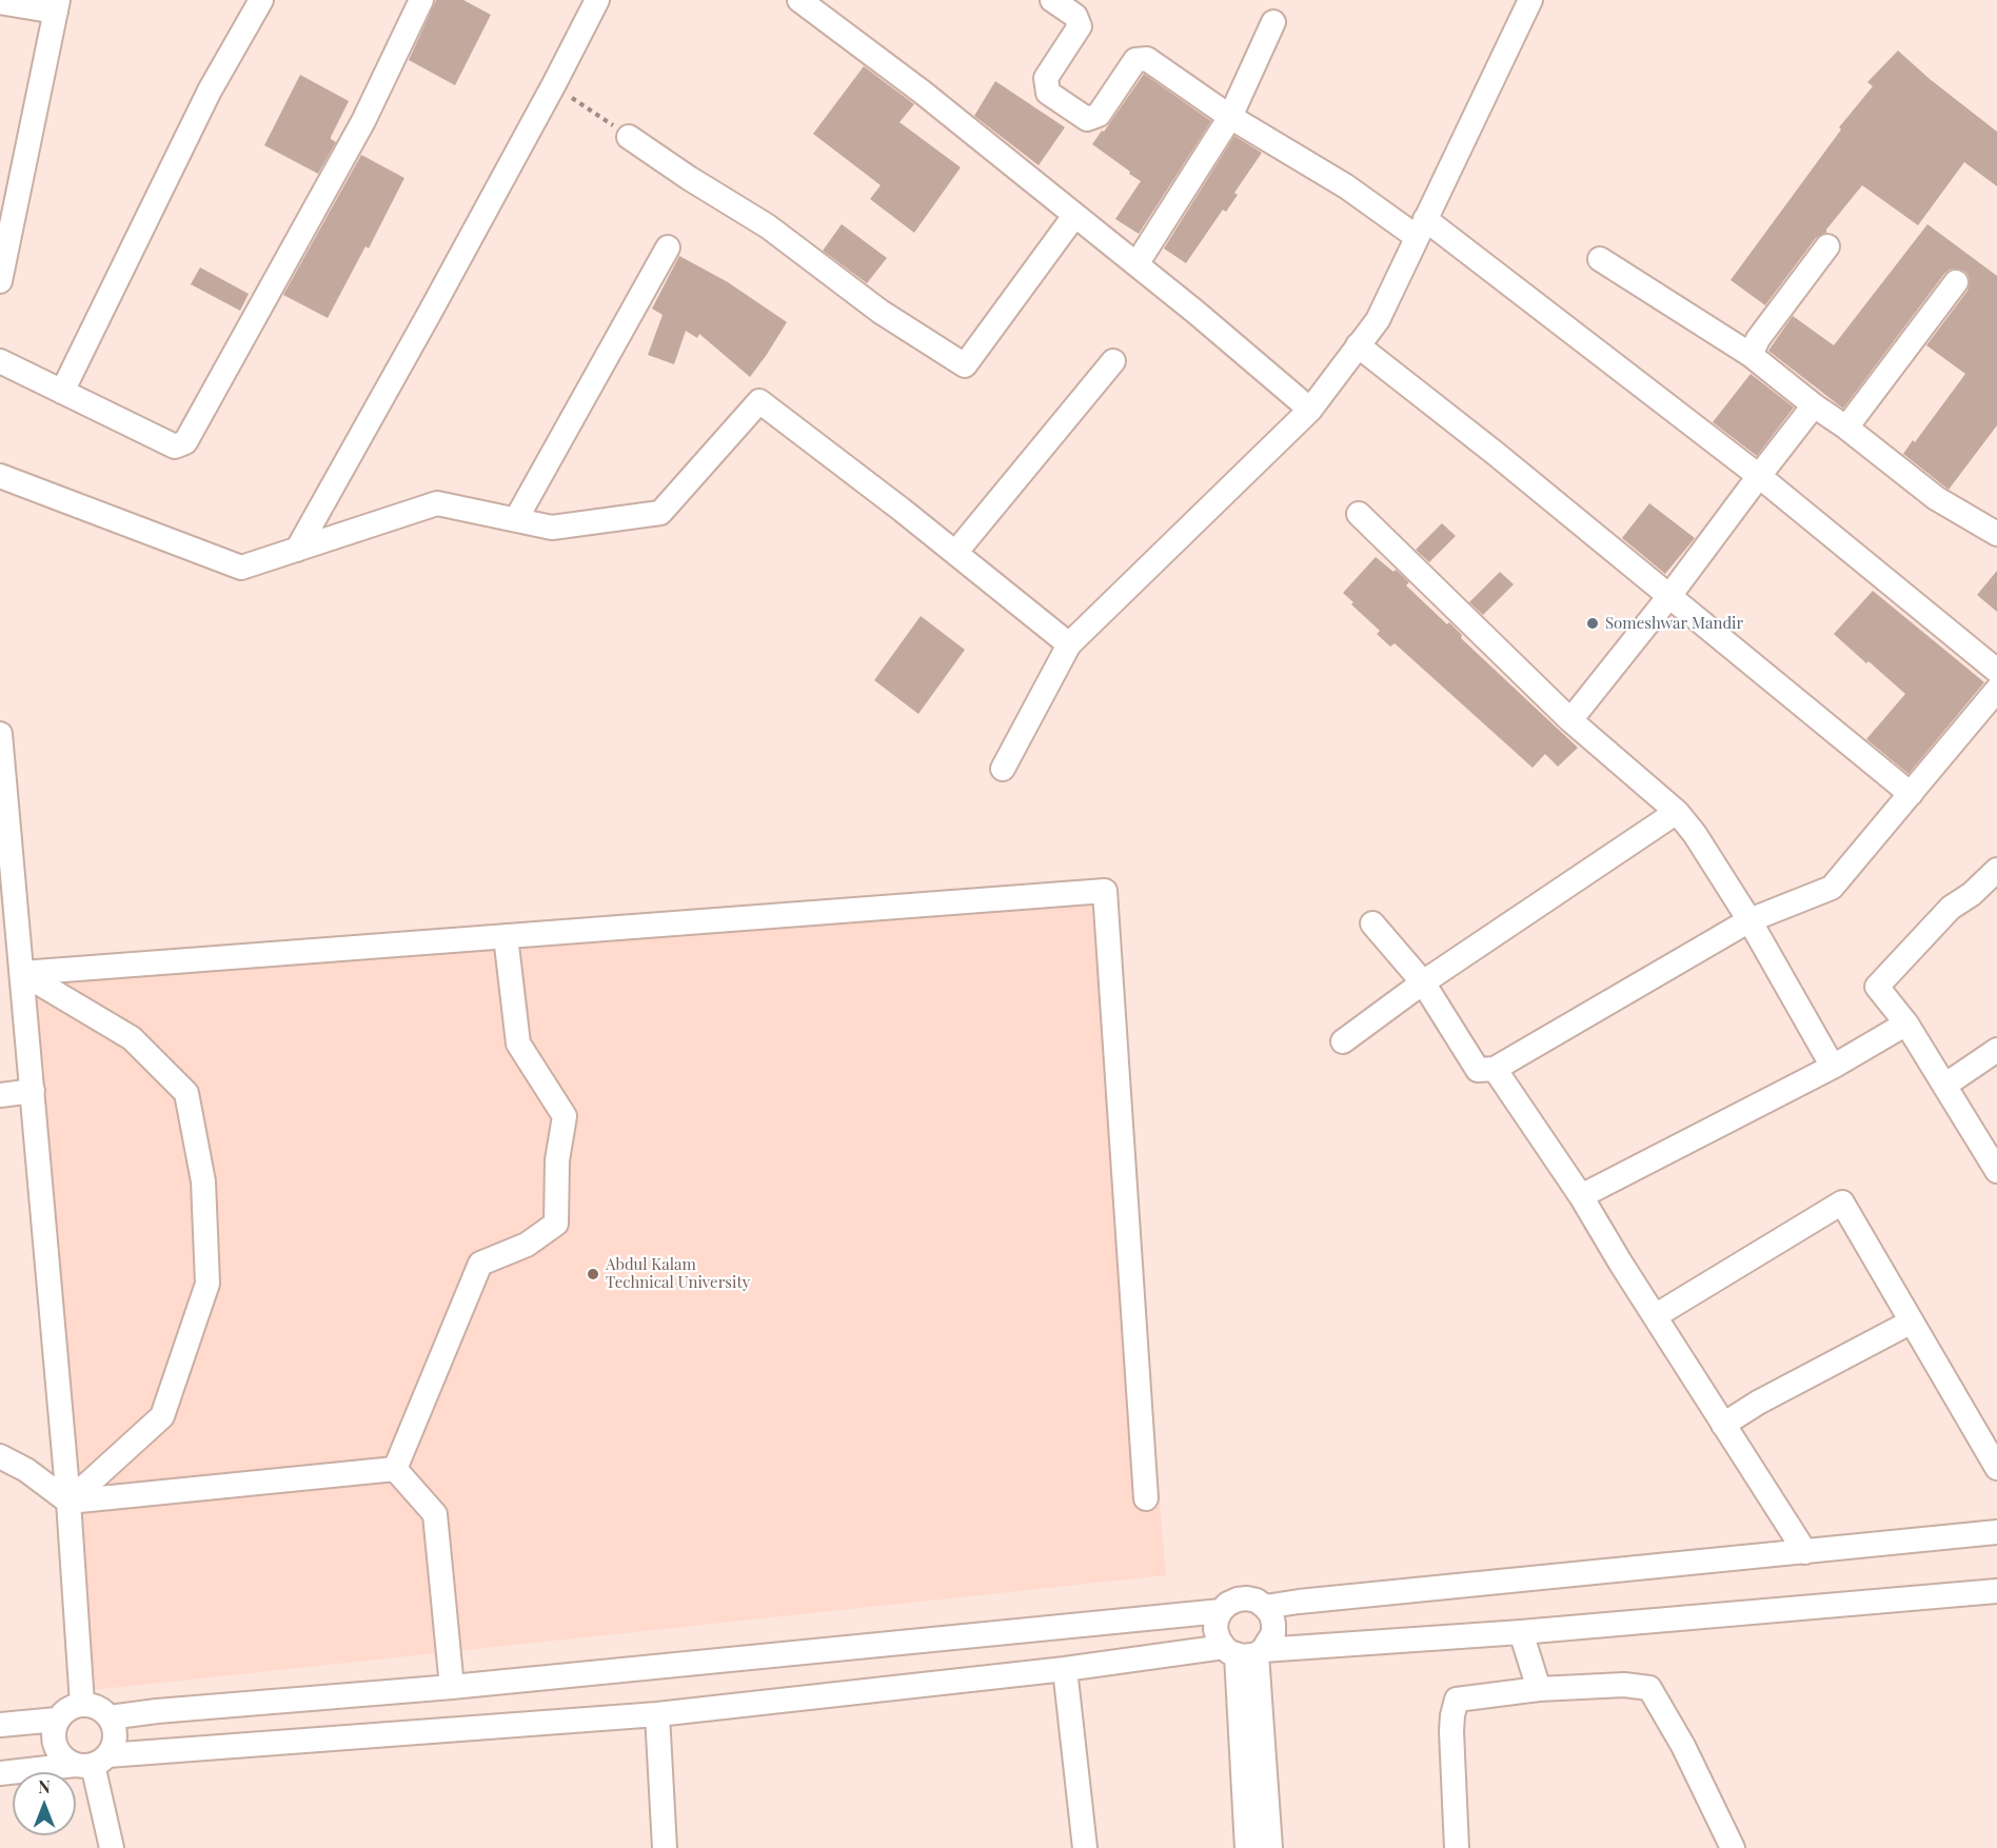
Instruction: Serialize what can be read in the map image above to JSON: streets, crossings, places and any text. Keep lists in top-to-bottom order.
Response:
{
  "places": ["Someshwar Mandir", "Abdul Kalam Technical University"],
  "north": "top"
}
